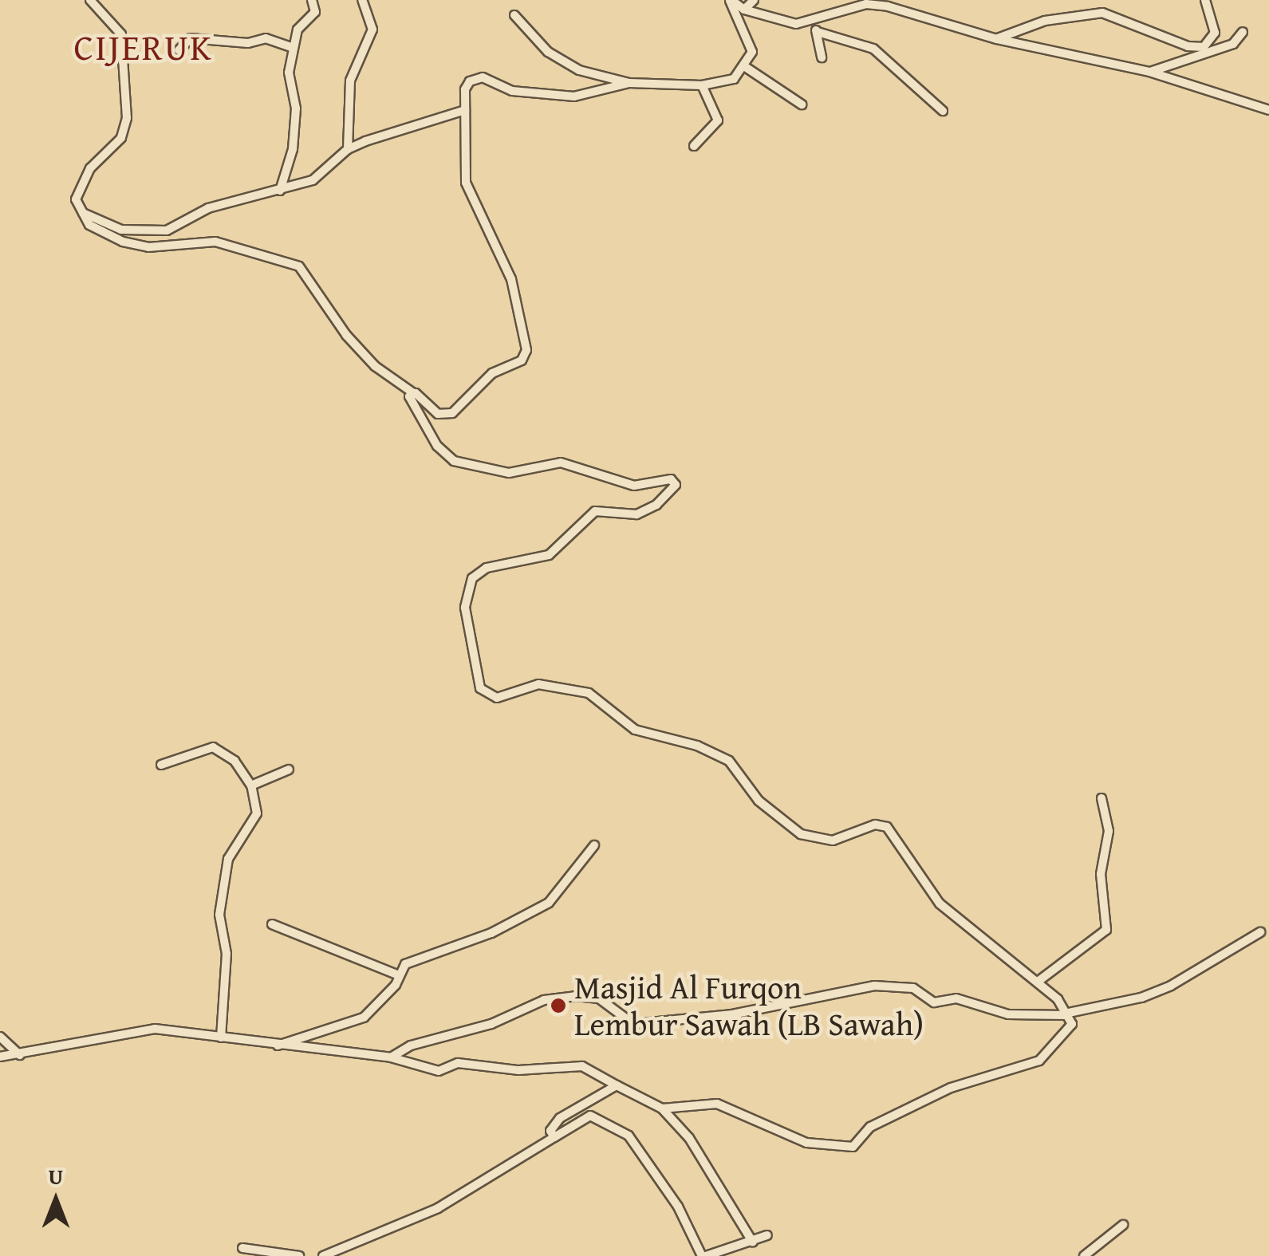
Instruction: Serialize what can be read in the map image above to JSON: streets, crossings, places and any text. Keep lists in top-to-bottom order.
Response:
{
  "districts": ["CIJERUK"],
  "places": ["Masjid Al Furqon Lembur Sawah (LB Sawah)"],
  "north": "top"
}
